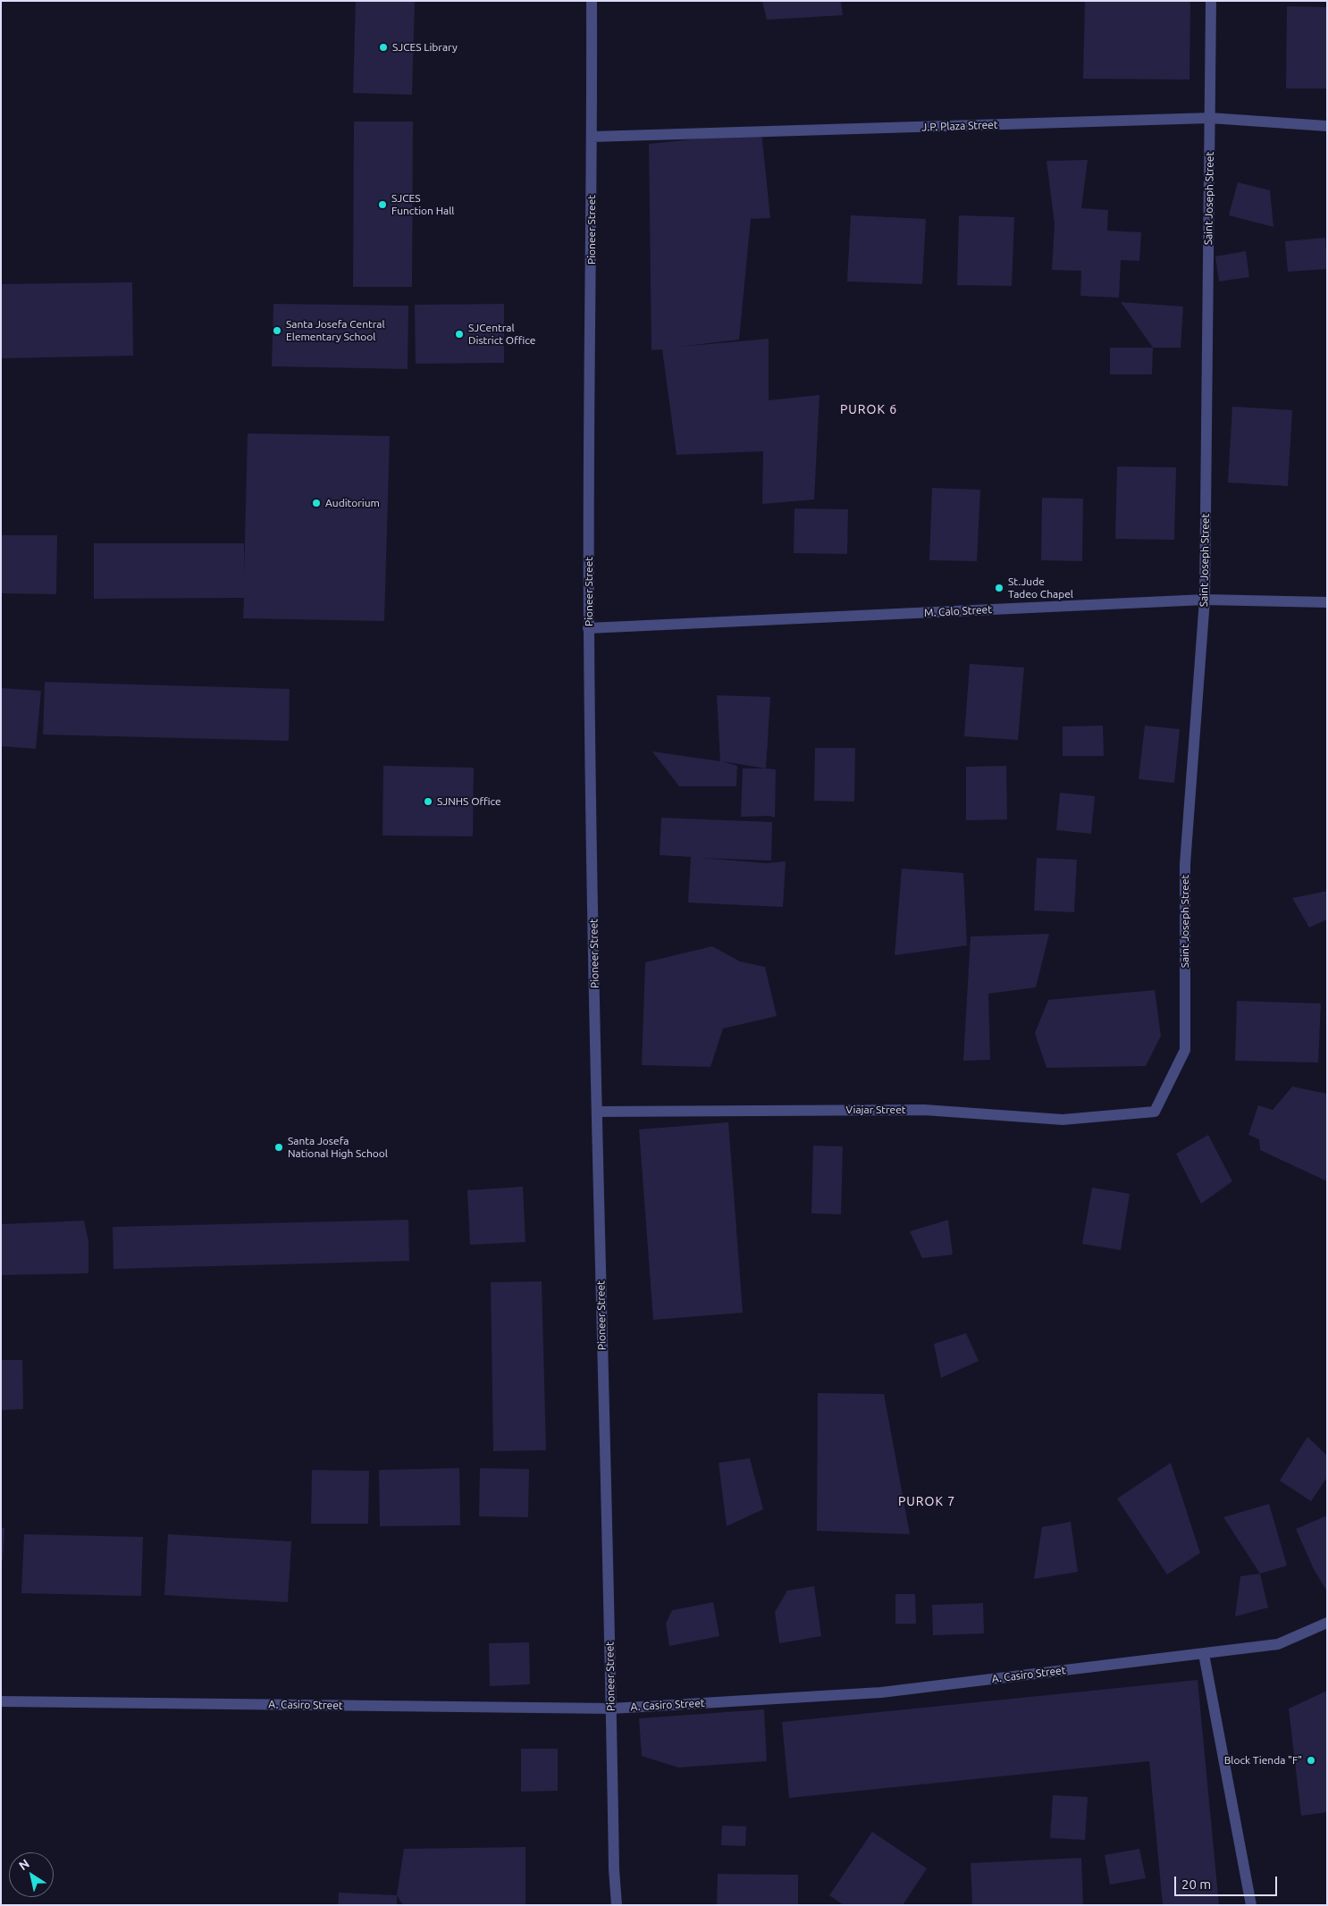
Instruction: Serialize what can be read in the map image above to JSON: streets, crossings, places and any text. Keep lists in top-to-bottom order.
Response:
{
  "streets": {
    "street": [
      "J.P. Plaza Street",
      "Saint Joseph Street",
      "Pioneer Street",
      "M. Calo Street",
      "Viajar Street",
      "A. Casiro Street"
    ]
  },
  "crossings": [
    ["J.P. Plaza Street", "Saint Joseph Street"],
    ["J.P. Plaza Street", "Pioneer Street"],
    ["Saint Joseph Street", "M. Calo Street"],
    ["Saint Joseph Street", "Viajar Street"],
    ["Pioneer Street", "M. Calo Street"],
    ["Pioneer Street", "Viajar Street"],
    ["Pioneer Street", "A. Casiro Street"]
  ],
  "districts": ["PUROK 6", "PUROK 7"],
  "places": [
    "SJCES Library",
    "SJCES Function Hall",
    "Santa Josefa Central Elementary School",
    "SJCentral District Office",
    "Auditorium",
    "St.Jude Tadeo Chapel",
    "SJNHS Office",
    "Santa Josefa National High School",
    "Block Tienda \"F\""
  ],
  "scale_bar": "20 m",
  "north": "top left"
}
